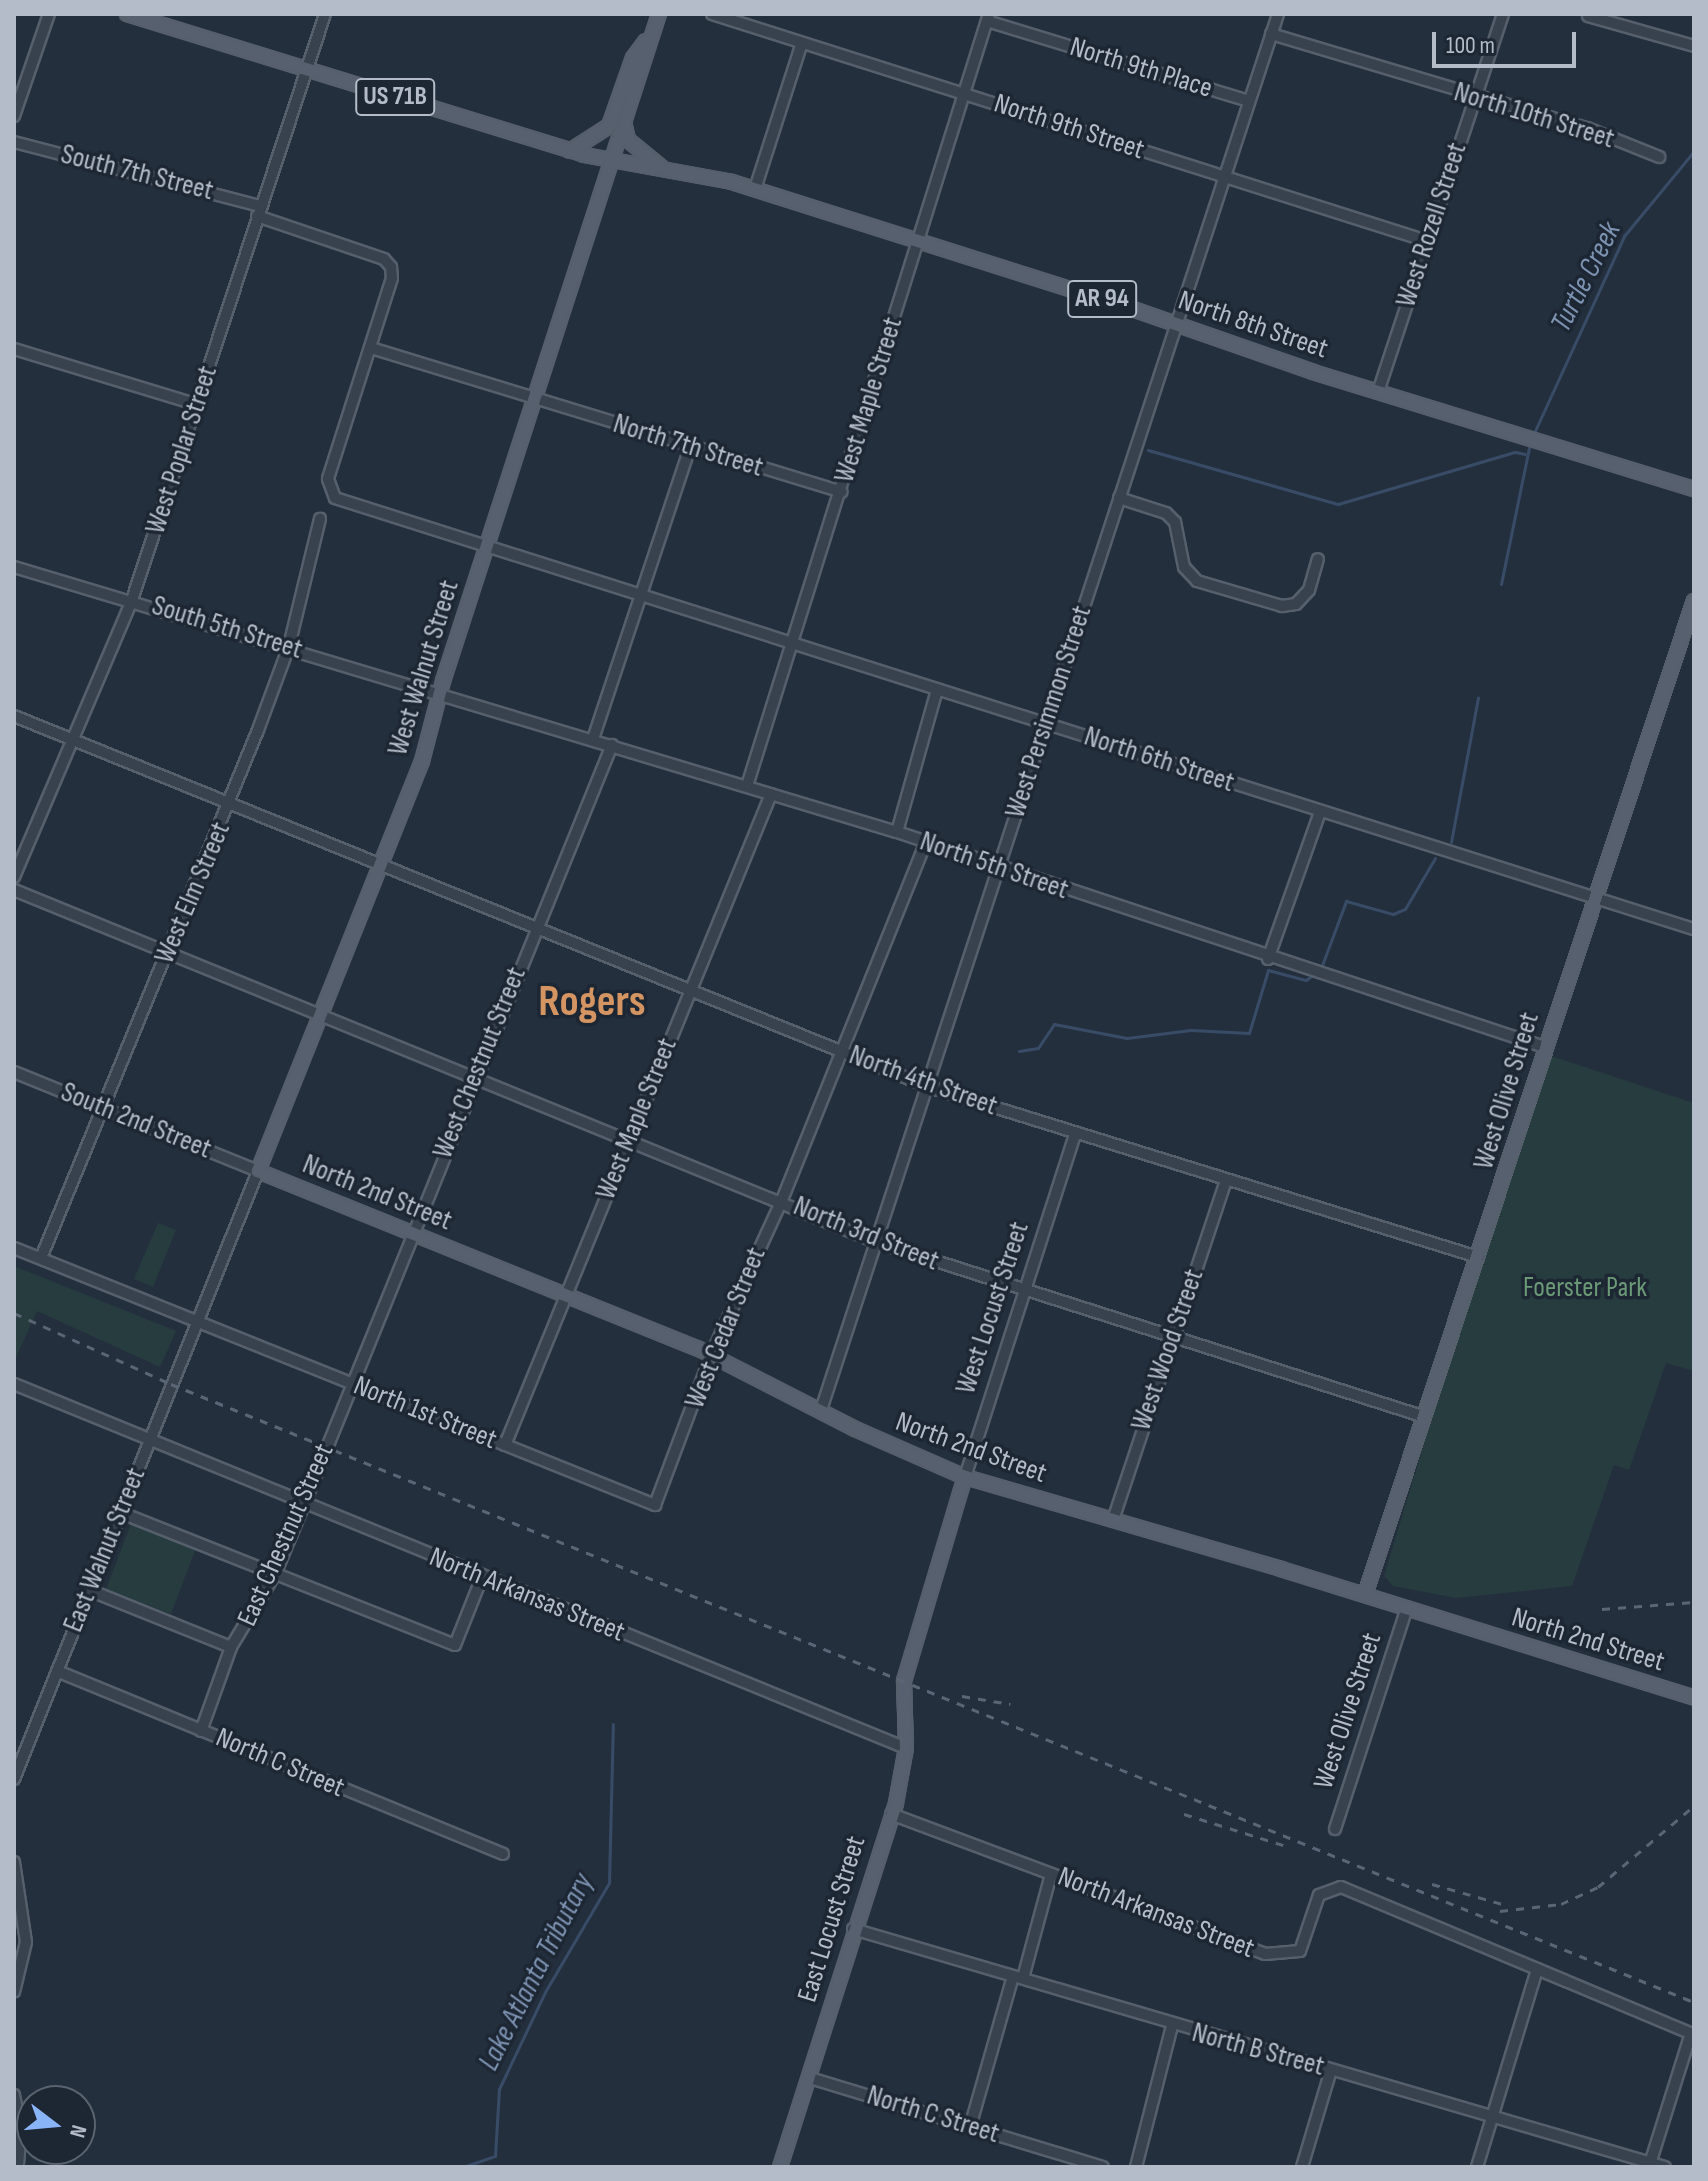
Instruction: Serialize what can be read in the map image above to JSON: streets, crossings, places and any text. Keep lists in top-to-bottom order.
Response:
{
  "streets": {
    "main road": [
      "US 71B",
      "AR 94",
      "North 8th Street",
      "West Walnut Street",
      "West Olive Street",
      "North 2nd Street",
      "West Locust Street",
      "East Locust Street"
    ],
    "street": [
      "North 9th Place",
      "North 10th Street",
      "North 9th Street",
      "South 7th Street",
      "West Rozell Street",
      "West Maple Street",
      "North 7th Street",
      "West Poplar Street",
      "South 5th Street",
      "West Persimmon Street",
      "North 6th Street",
      "North 5th Street",
      "West Elm Street",
      "West Chestnut Street",
      "North 4th Street",
      "South 2nd Street",
      "North 3rd Street",
      "West Cedar Street",
      "West Wood Street",
      "North 1st Street",
      "East Chestnut Street",
      "East Walnut Street",
      "North Arkansas Street",
      "North C Street",
      "North B Street"
    ]
  },
  "crossings": [
    ["North 9th Place", "West Maple Street"],
    ["North 9th Place", "West Persimmon Street"],
    ["US 71B", "North 8th Street"],
    ["US 71B", "West Poplar Street"],
    ["US 71B", "West Walnut Street"],
    ["North 10th Street", "West Rozell Street"],
    ["North 10th Street", "West Persimmon Street"],
    ["North 9th Street", "West Rozell Street"],
    ["North 9th Street", "West Maple Street"],
    ["North 9th Street", "West Persimmon Street"],
    ["South 7th Street", "West Poplar Street"],
    ["South 7th Street", "North 6th Street"],
    ["West Rozell Street", "North 8th Street"],
    ["AR 94", "North 8th Street"],
    ["AR 94", "West Walnut Street"],
    ["North 8th Street", "West Maple Street"],
    ["North 8th Street", "West Walnut Street"],
    ["North 8th Street", "West Persimmon Street"],
    ["West Maple Street", "North 7th Street"],
    ["West Maple Street", "North 6th Street"],
    ["West Maple Street", "North 5th Street"],
    ["West Maple Street", "North 4th Street"],
    ["West Maple Street", "North 2nd Street"],
    ["West Maple Street", "North 3rd Street"],
    ["West Maple Street", "North 1st Street"],
    ["North 7th Street", "West Walnut Street"],
    ["West Poplar Street", "South 5th Street"],
    ["West Poplar Street", "North 4th Street"],
    ["South 5th Street", "West Walnut Street"],
    ["South 5th Street", "North 5th Street"],
    ["South 5th Street", "West Elm Street"],
    ["West Walnut Street", "North 6th Street"],
    ["West Walnut Street", "North 5th Street"],
    ["West Walnut Street", "North 4th Street"],
    ["West Walnut Street", "South 2nd Street"],
    ["West Walnut Street", "North 2nd Street"],
    ["West Walnut Street", "North 3rd Street"],
    ["West Walnut Street", "North 1st Street"],
    ["West Walnut Street", "East Walnut Street"],
    ["West Persimmon Street", "North 6th Street"],
    ["West Persimmon Street", "North 5th Street"],
    ["West Persimmon Street", "North 4th Street"],
    ["West Persimmon Street", "North 2nd Street"],
    ["West Persimmon Street", "North 3rd Street"],
    ["North 6th Street", "West Olive Street"],
    ["North 5th Street", "West Chestnut Street"],
    ["North 5th Street", "West Olive Street"],
    ["North 5th Street", "West Cedar Street"],
    ["West Elm Street", "North 4th Street"],
    ["West Elm Street", "South 2nd Street"],
    ["West Elm Street", "North 3rd Street"],
    ["West Elm Street", "North 1st Street"],
    ["West Chestnut Street", "North 4th Street"],
    ["West Chestnut Street", "North 2nd Street"],
    ["West Chestnut Street", "North 3rd Street"],
    ["West Chestnut Street", "North 1st Street"],
    ["West Chestnut Street", "East Chestnut Street"],
    ["North 4th Street", "West Olive Street"],
    ["North 4th Street", "West Locust Street"],
    ["North 4th Street", "West Cedar Street"],
    ["North 4th Street", "West Wood Street"],
    ["West Olive Street", "North 2nd Street"],
    ["West Olive Street", "North 3rd Street"],
    ["South 2nd Street", "North 2nd Street"],
    ["North 2nd Street", "West Locust Street"],
    ["North 2nd Street", "West Cedar Street"],
    ["North 2nd Street", "West Wood Street"],
    ["North 3rd Street", "West Locust Street"],
    ["North 3rd Street", "West Cedar Street"],
    ["North 3rd Street", "West Wood Street"],
    ["West Locust Street", "East Locust Street"],
    ["West Cedar Street", "North 1st Street"],
    ["North 1st Street", "East Chestnut Street"],
    ["North 1st Street", "East Walnut Street"],
    ["East Chestnut Street", "North Arkansas Street"],
    ["East Chestnut Street", "North C Street"],
    ["East Walnut Street", "North Arkansas Street"],
    ["East Walnut Street", "North C Street"],
    ["North Arkansas Street", "East Locust Street"],
    ["North C Street", "East Locust Street"],
    ["East Locust Street", "North B Street"]
  ],
  "districts": ["Rogers"],
  "water": ["Turtle Creek", "Lake Atlanta Tributary"],
  "parks": ["Foerster Park"],
  "scale_bar": "100 m",
  "north": "right"
}
